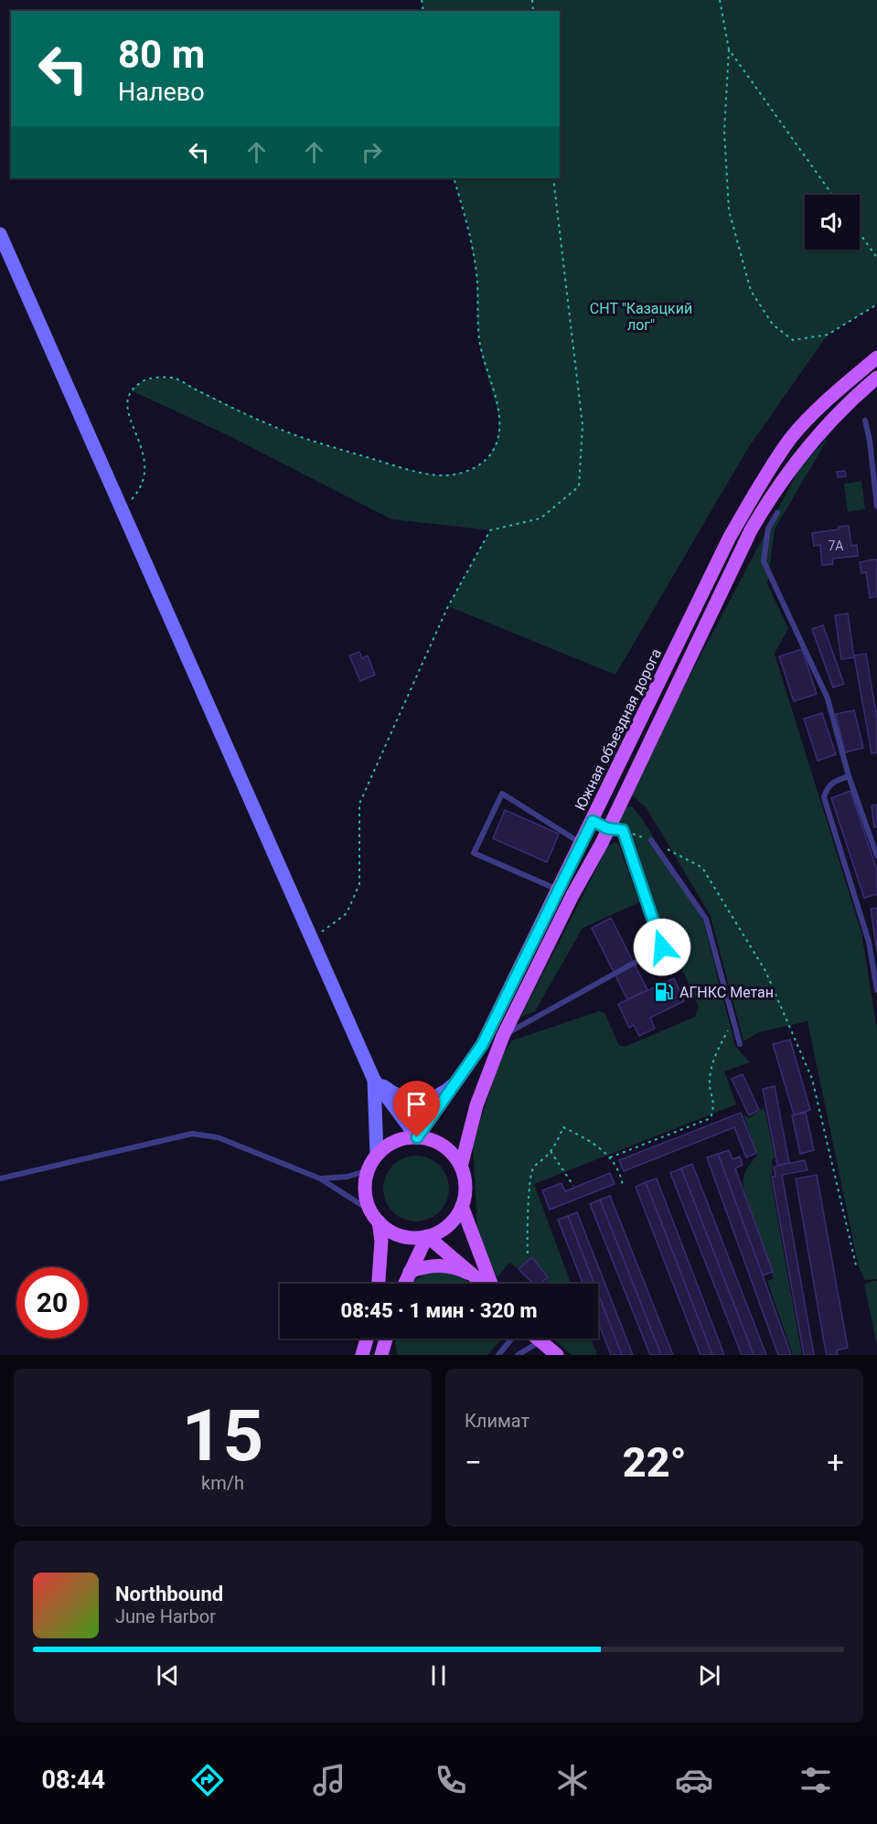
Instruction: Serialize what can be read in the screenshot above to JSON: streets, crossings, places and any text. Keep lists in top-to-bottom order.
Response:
{
  "streets": {
    "main road": ["Южная объездная дорога"]
  },
  "parks": ["СНТ \"Казацкий лог\""],
  "places": {
    "fuel station": ["АГНКС Метан"]
  },
  "house_numbers": ["7А"],
  "page": {
    "turn": ["80 m", "Налево"],
    "limit": "20",
    "trip": "08:45 · 1 мин · 320 m",
    "tile": [
      ["15", "km/h"],
      "Климат"
    ],
    "heat": ["−", "22°", "+"],
    "song": ["Northbound", "June Harbor"],
    "tabs": "08:44"
  }
}
